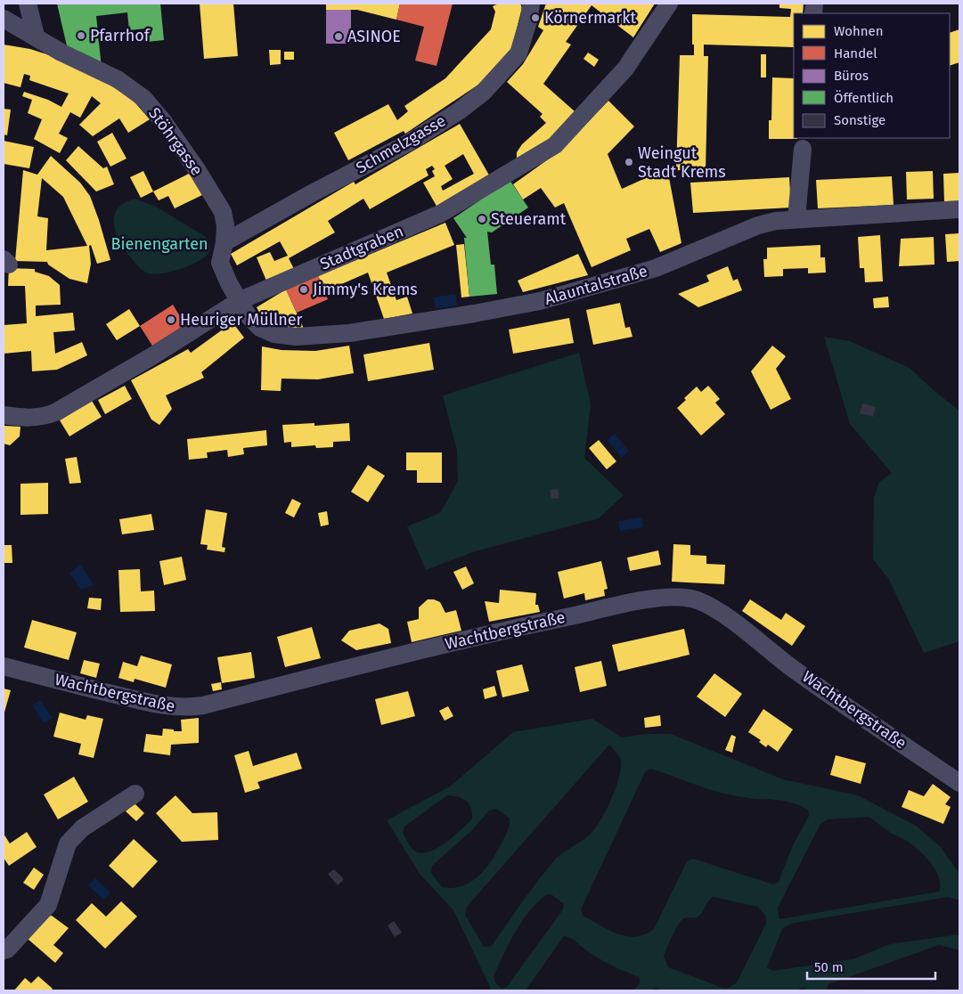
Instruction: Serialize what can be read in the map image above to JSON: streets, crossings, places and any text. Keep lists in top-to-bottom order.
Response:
{
  "streets": {
    "street": [
      "Stöhrgasse",
      "Schmelzgasse",
      "Stadtgraben",
      "Alauntalstraße",
      "Wachtbergstraße"
    ]
  },
  "crossings": [
    ["Stöhrgasse", "Schmelzgasse"],
    ["Stöhrgasse", "Stadtgraben"],
    ["Stöhrgasse", "Alauntalstraße"],
    ["Stadtgraben", "Alauntalstraße"]
  ],
  "parks": ["Bienengarten"],
  "places": [
    "Körnermarkt",
    "Pfarrhof",
    "ASINOE",
    "Weingut Stadt Krems",
    "Steueramt",
    "Jimmy's Krems",
    "Heuriger Müllner"
  ],
  "legend": [
    "Wohnen",
    "Handel",
    "Büros",
    "Öffentlich",
    "Sonstige"
  ],
  "scale_bar": "50 m"
}
